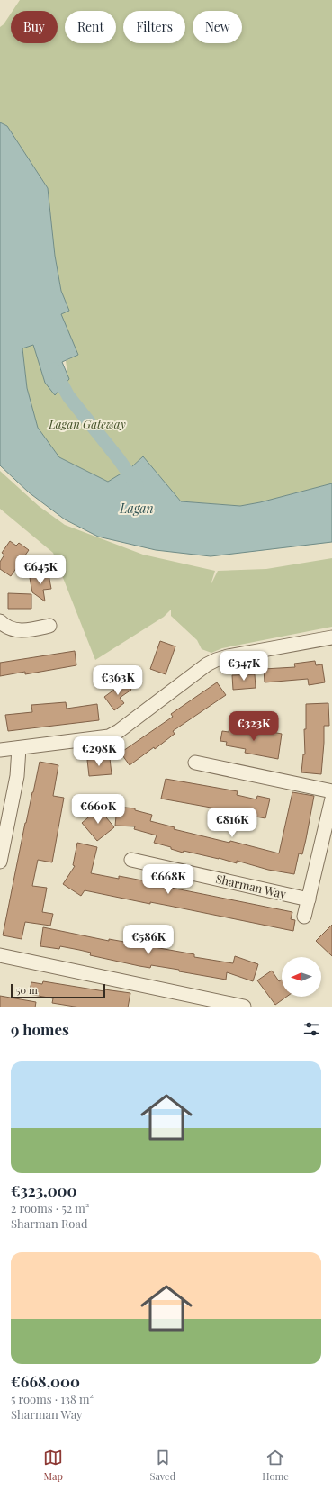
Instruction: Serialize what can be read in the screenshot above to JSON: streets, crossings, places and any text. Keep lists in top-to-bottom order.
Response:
{
  "streets": {
    "street": ["Sharman Way"]
  },
  "water": ["Lagan"],
  "parks": ["Lagan Gateway"],
  "scale_bar": "50 m",
  "north": "left",
  "page": {
    "chip": [
      "Buy",
      "Rent",
      "Filters",
      "New"
    ],
    "price": [
      "€645K",
      "€347K",
      "€363K",
      "€323K",
      "€298K",
      "€660K",
      "€816K",
      "€668K",
      "€586K"
    ],
    "scale": "50 m",
    "heading": "9 homes",
    "list": [
      {
        "name": "€323,000",
        "note": "2 rooms · 52 m² · Sharman Road"
      },
      {
        "name": "€668,000",
        "note": "5 rooms · 138 m² · Sharman Way"
      }
    ],
    "tabs": ["Map", "Saved", "Home"]
  }
}
